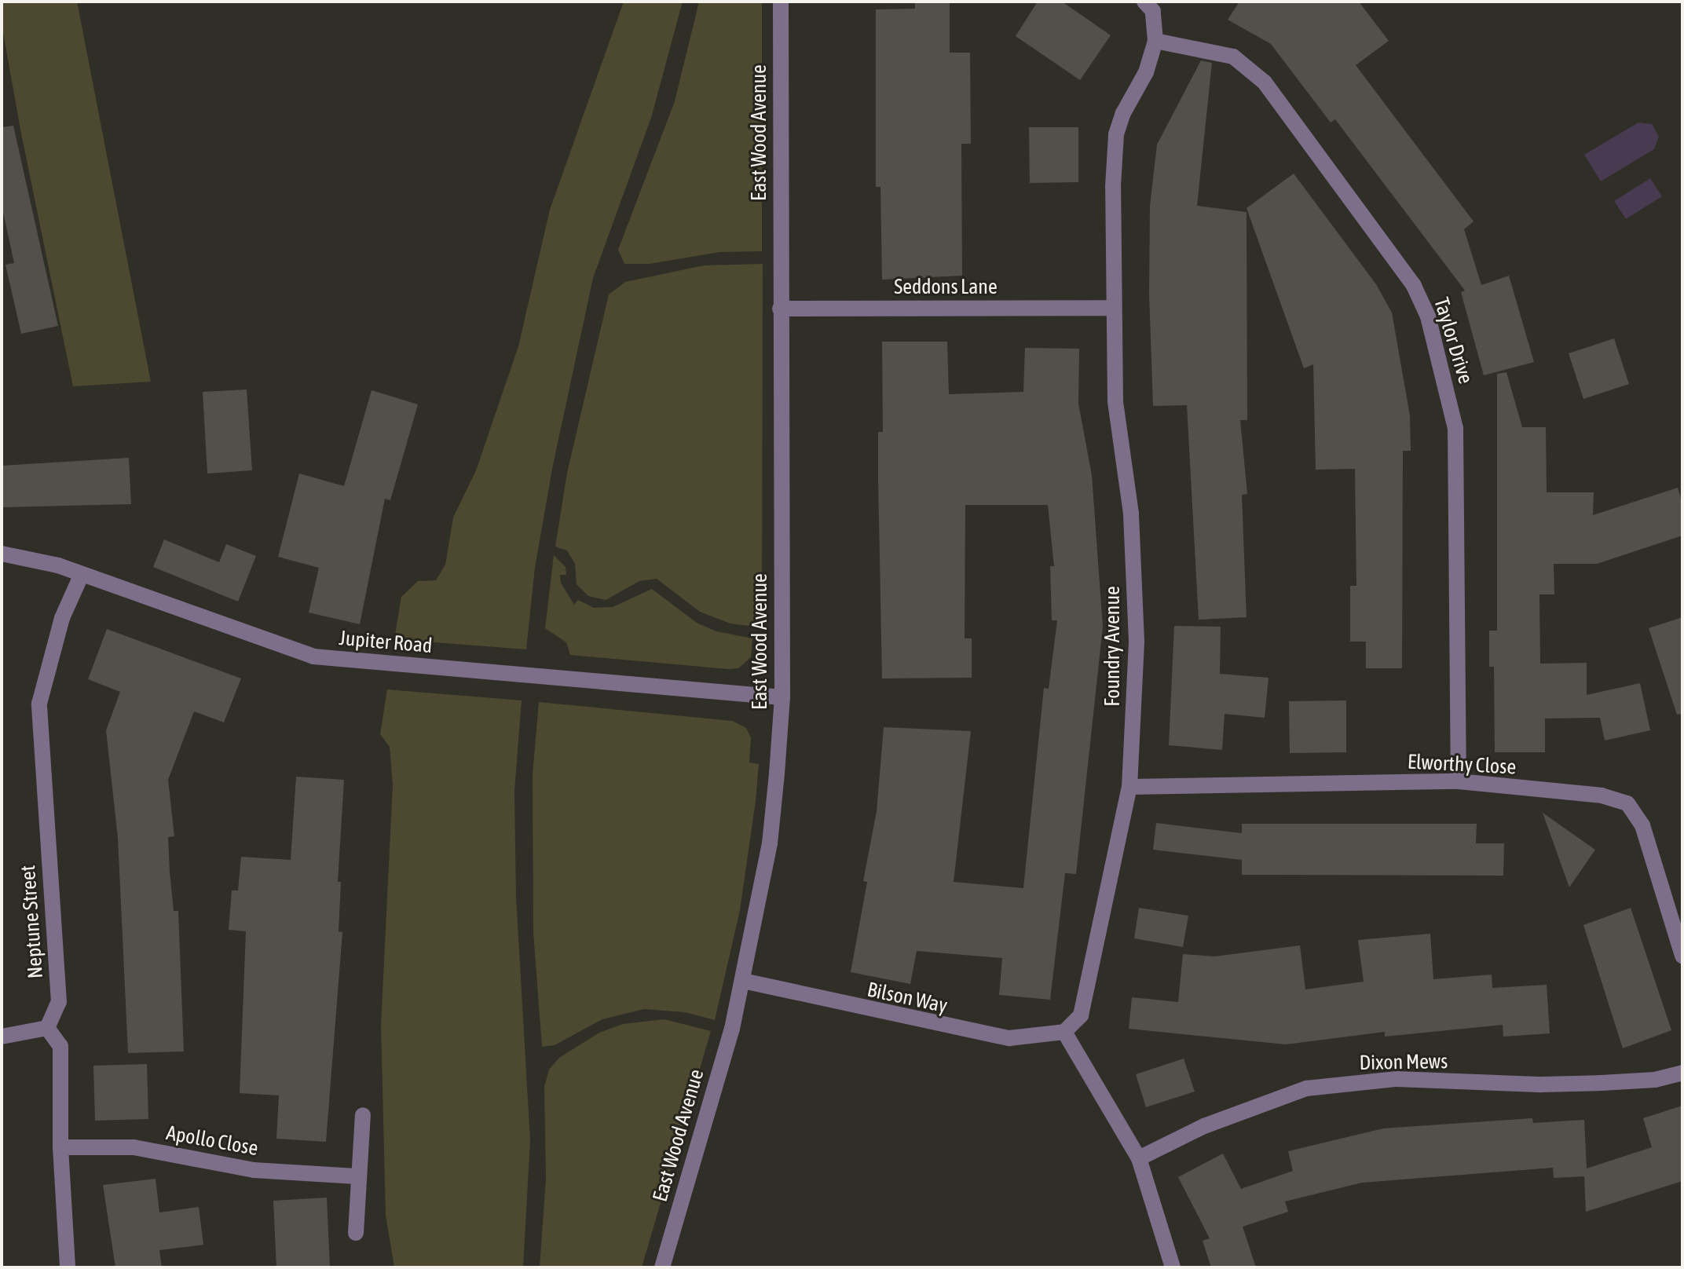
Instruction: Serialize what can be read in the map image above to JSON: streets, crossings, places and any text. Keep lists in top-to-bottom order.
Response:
{
  "streets": {
    "street": [
      "East Wood Avenue",
      "Seddons Lane",
      "Taylor Drive",
      "Jupiter Road",
      "Foundry Avenue",
      "Elworthy Close",
      "Neptune Street",
      "Bilson Way",
      "Dixon Mews",
      "Apollo Close"
    ]
  },
  "crossings": [
    ["East Wood Avenue", "Seddons Lane"],
    ["East Wood Avenue", "Jupiter Road"],
    ["East Wood Avenue", "Bilson Way"],
    ["Seddons Lane", "Foundry Avenue"],
    ["Taylor Drive", "Foundry Avenue"],
    ["Taylor Drive", "Elworthy Close"],
    ["Jupiter Road", "Neptune Street"],
    ["Foundry Avenue", "Elworthy Close"],
    ["Foundry Avenue", "Bilson Way"]
  ]
}
